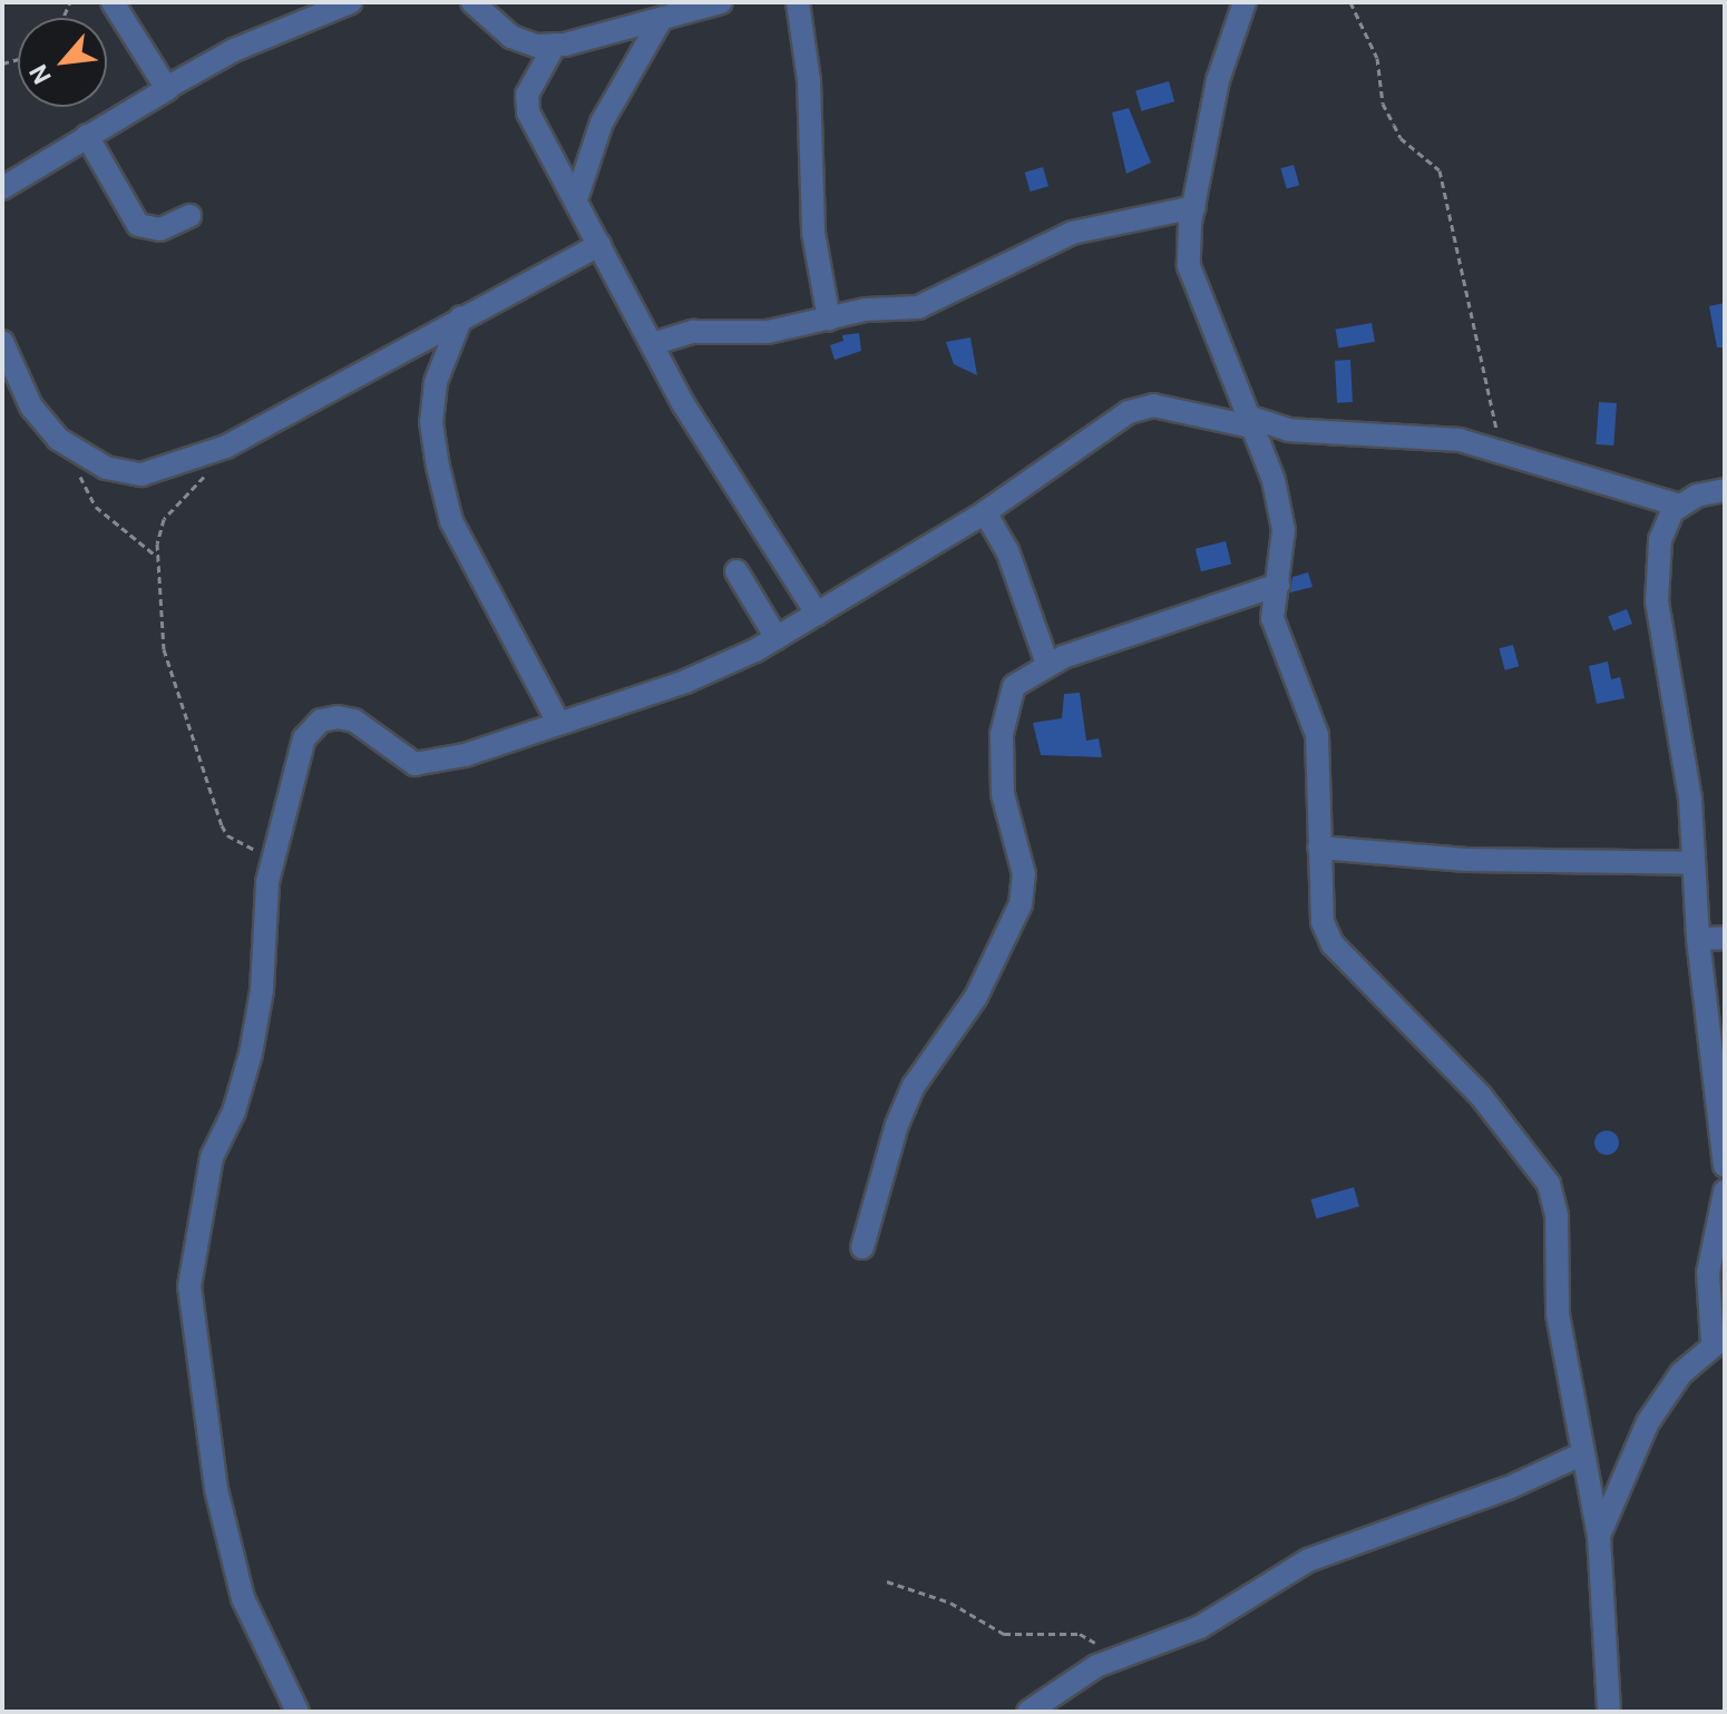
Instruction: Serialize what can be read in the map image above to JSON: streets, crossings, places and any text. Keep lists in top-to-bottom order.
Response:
{
  "north": "bottom left"
}
